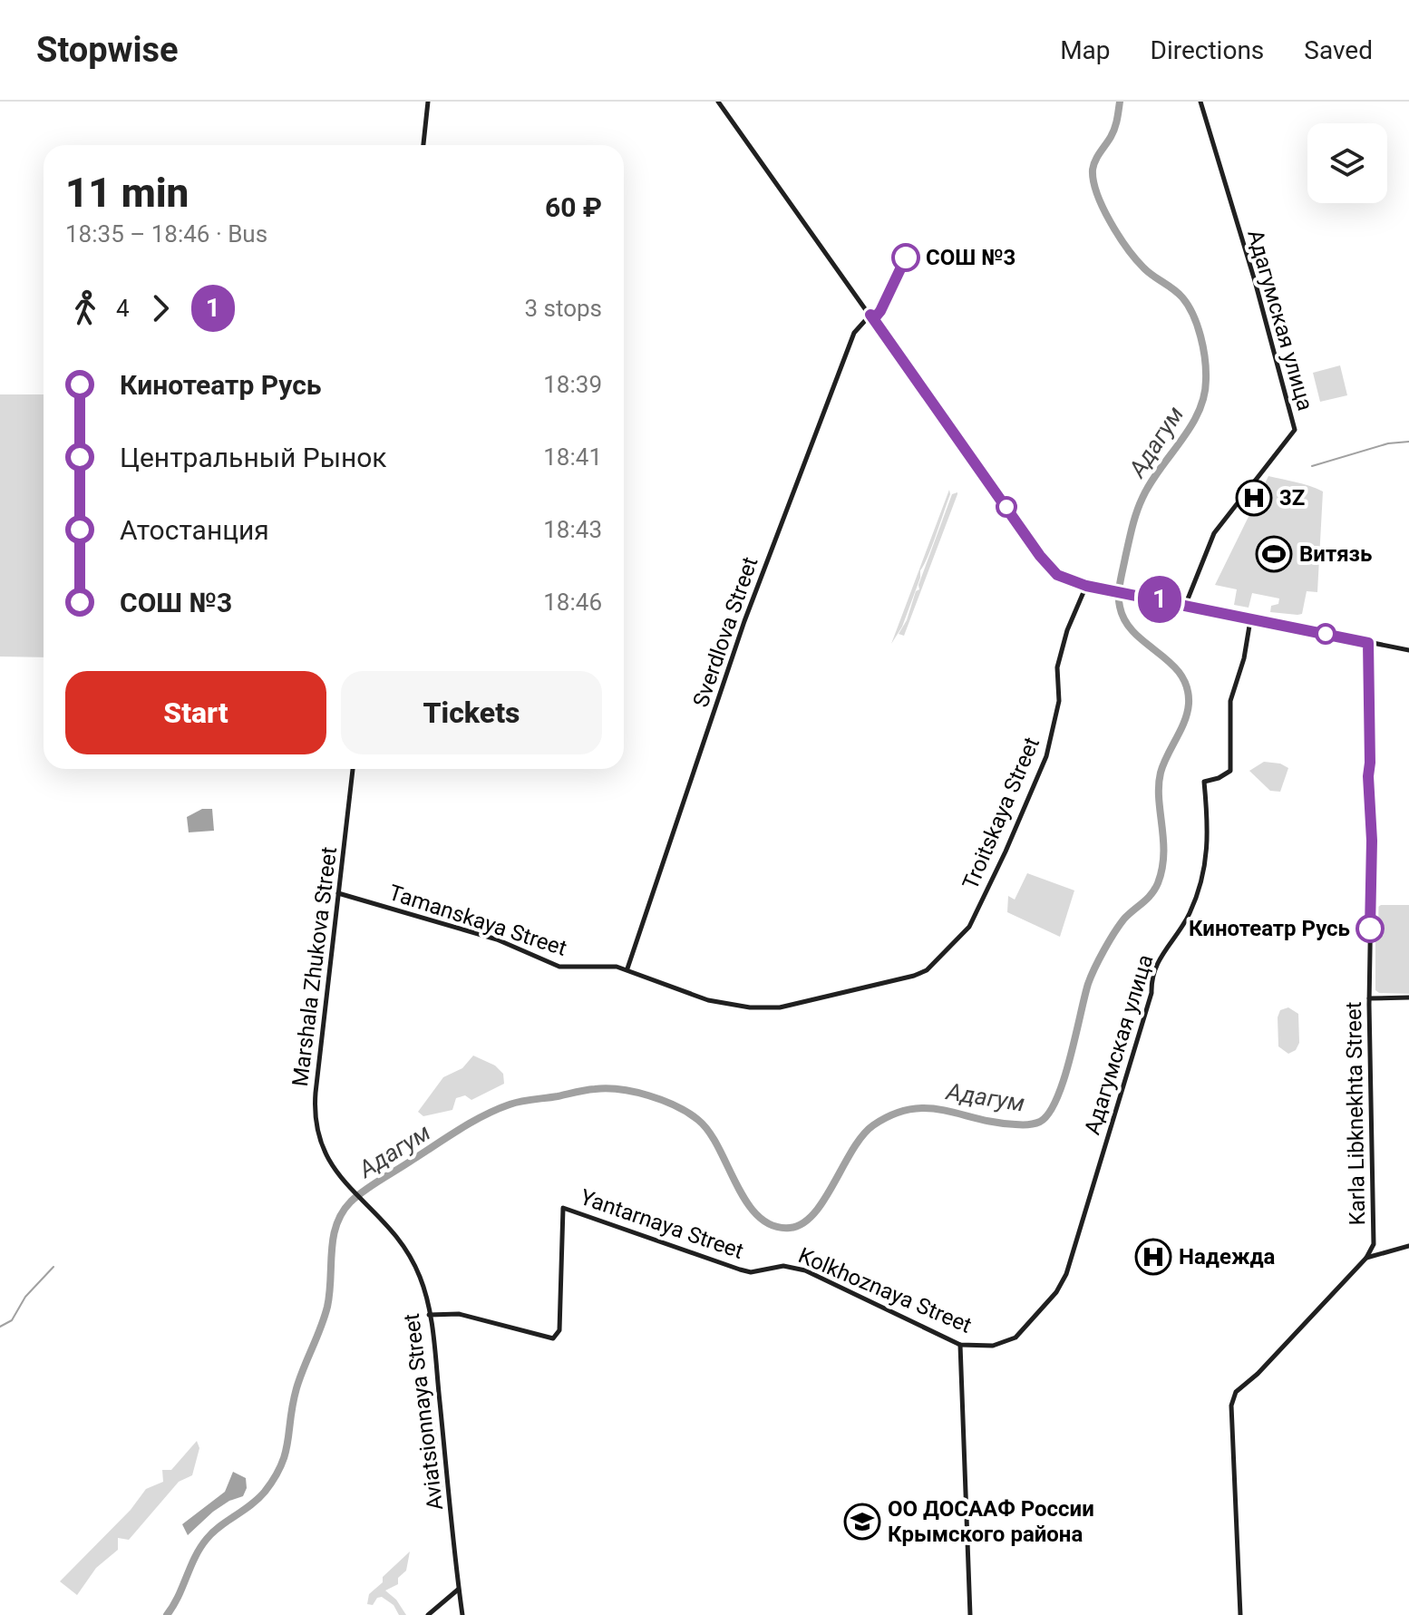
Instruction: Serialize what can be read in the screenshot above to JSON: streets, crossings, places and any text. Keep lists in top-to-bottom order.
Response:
{
  "streets": {
    "main road": [
      "Адагумская улица",
      "Sverdlova Street",
      "Troitskaya Street",
      "Tamanskaya Street",
      "Marshala Zhukova Street",
      "Karla Libknekhta Street",
      "Yantarnaya Street",
      "Kolkhoznaya Street",
      "Aviatsionnaya Street"
    ]
  },
  "crossings": [
    ["Адагумская улица", "Kolkhoznaya Street"],
    ["Sverdlova Street", "Tamanskaya Street"],
    ["Troitskaya Street", "Tamanskaya Street"],
    ["Tamanskaya Street", "Marshala Zhukova Street"],
    ["Marshala Zhukova Street", "Aviatsionnaya Street"],
    ["Yantarnaya Street", "Kolkhoznaya Street"],
    ["Yantarnaya Street", "Aviatsionnaya Street"]
  ],
  "water": ["Адагум"],
  "places": {
    "other": ["СОШ №3", "Кинотеатр Русь"],
    "hospital": ["3Z", "Надежда"],
    "sports": ["Витязь"],
    "school or university": ["ОО ДОСААФ России Крымского района"]
  },
  "lines": ["bus line 1"],
  "page": {
    "header": "Stopwise",
    "nav": ["Map", "Directions", "Saved"],
    "on_map": "1",
    "heading": ["11 min", "18:35 – 18:46 · Bus", "60 ₽"],
    "legs": ["4", "1", "3 stops"],
    "list": [
      {
        "name": "Кинотеатр Русь",
        "value": "18:39"
      },
      {
        "name": "Центральный Рынок",
        "value": "18:41"
      },
      {
        "name": "Атостанция",
        "value": "18:43"
      },
      {
        "name": "СОШ №3",
        "value": "18:46"
      }
    ],
    "buttons": ["Start", "Tickets"]
  }
}
